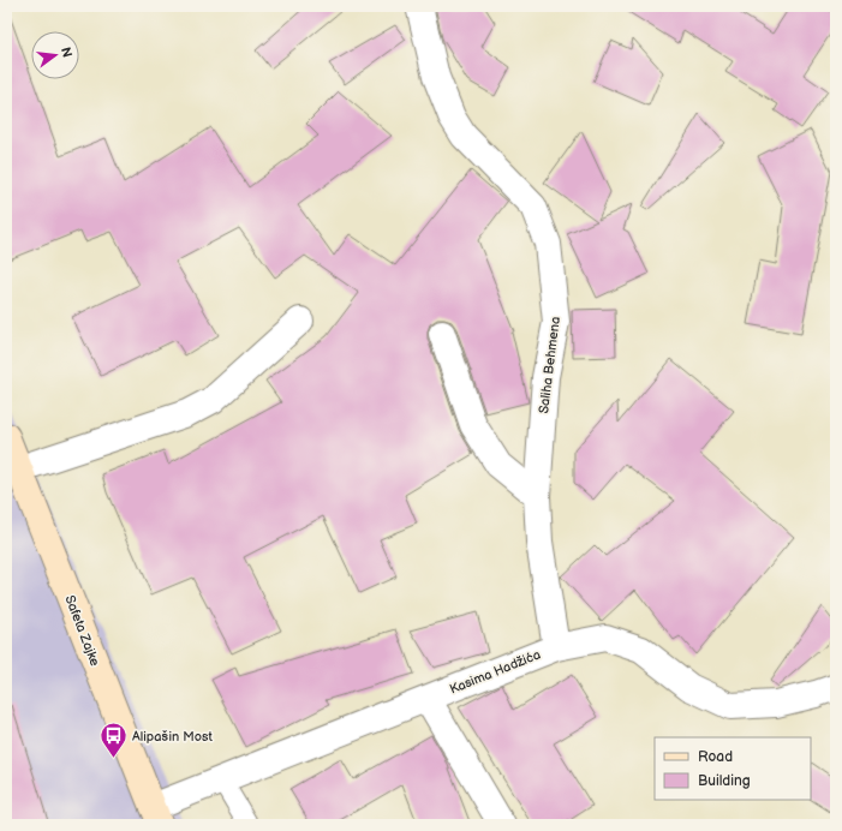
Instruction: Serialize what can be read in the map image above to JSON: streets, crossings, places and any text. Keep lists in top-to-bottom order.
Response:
{
  "streets": {
    "main road": ["Safeta Zajke"],
    "street": ["Saliha Behmena", "Kasima Hadžića"]
  },
  "crossings": [
    ["Saliha Behmena", "Kasima Hadžića"],
    ["Safeta Zajke", "Kasima Hadžića"]
  ],
  "places": {
    "bus stop": ["Alipašin Most"]
  },
  "legend": ["Road", "Building"],
  "north": "right"
}
